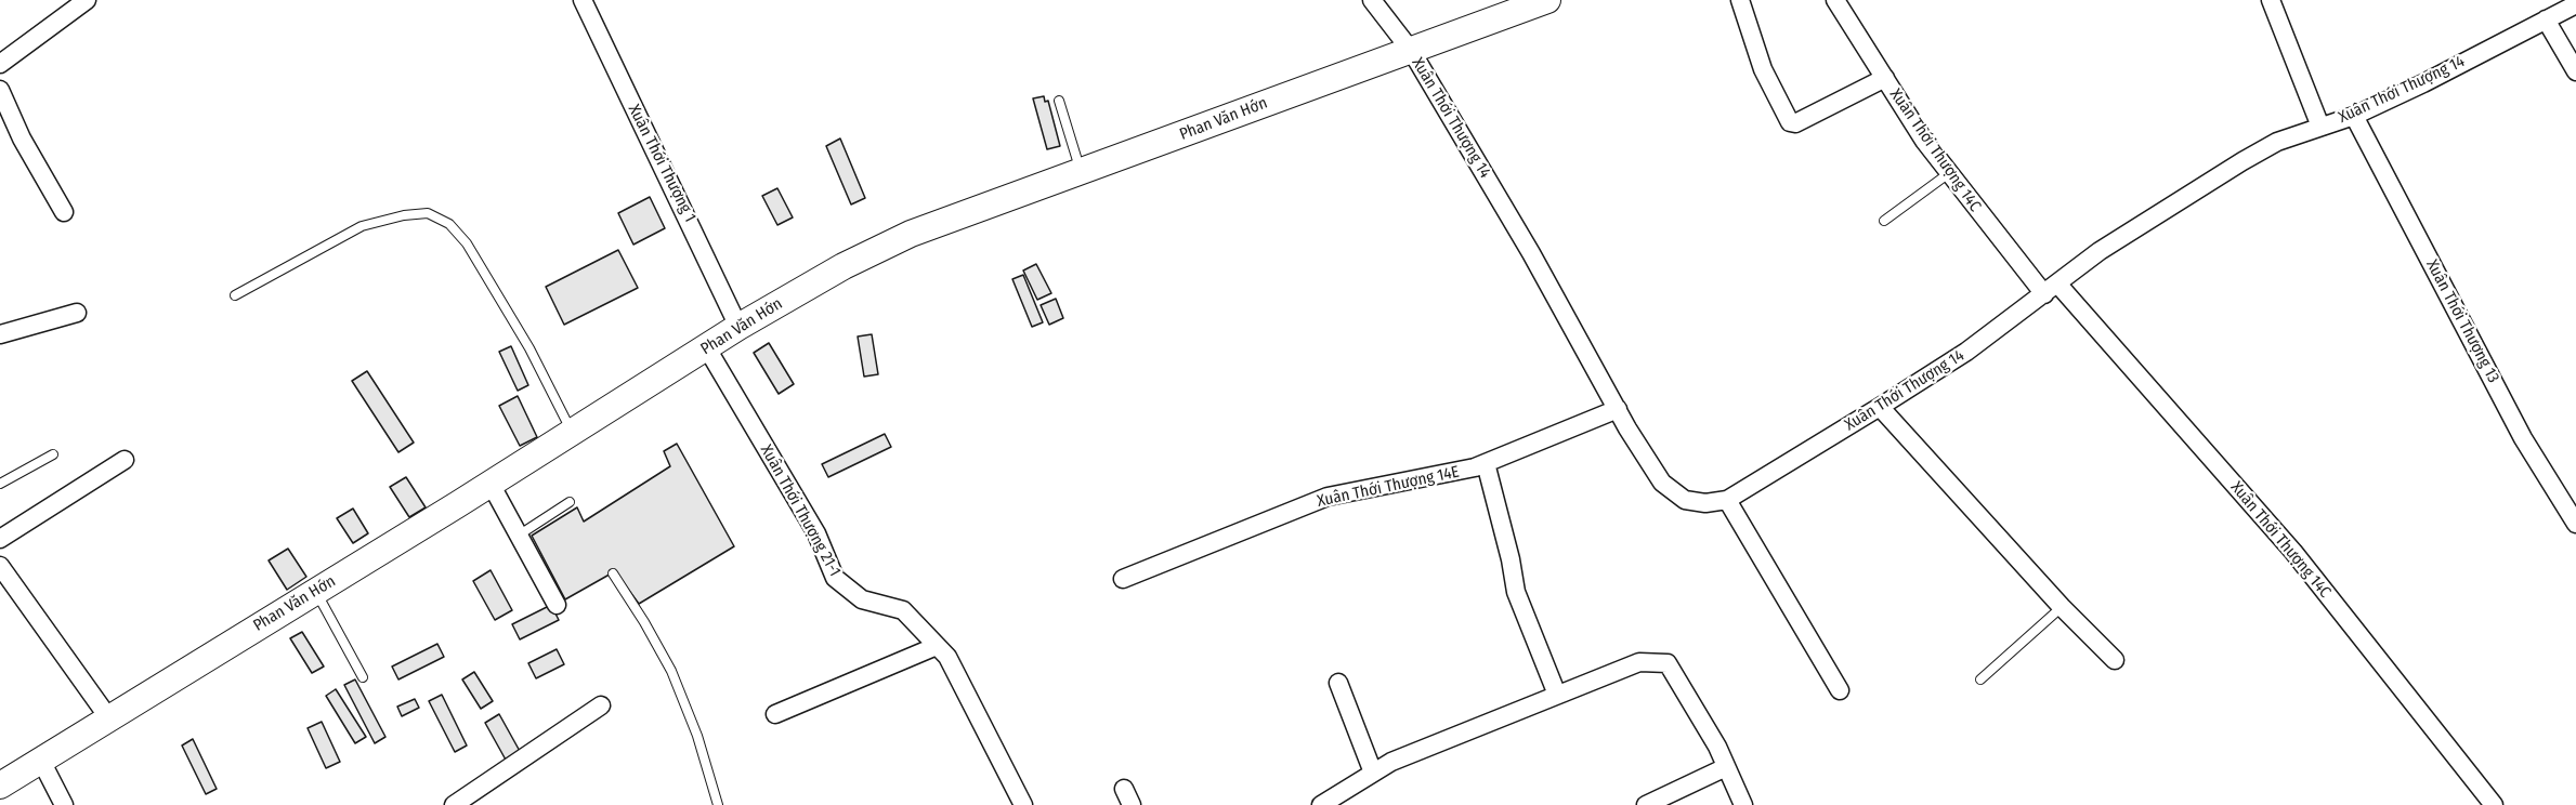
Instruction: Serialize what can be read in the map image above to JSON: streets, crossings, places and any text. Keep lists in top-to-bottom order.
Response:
{
  "streets": {
    "main road": ["Phan Văn Hớn"],
    "street": [
      "Xuân Thới Thượng 14",
      "Xuân Thới Thượng 14C",
      "Xuân Thới Thượng 1",
      "Xuân Thới Thượng 13",
      "Xuân Thới Thượng 14E",
      "Xuân Thới Thượng 21-1"
    ]
  },
  "crossings": [
    ["Xuân Thới Thượng 14", "Phan Văn Hớn"],
    ["Xuân Thới Thượng 14", "Xuân Thới Thượng 14C"],
    ["Xuân Thới Thượng 14", "Xuân Thới Thượng 13"],
    ["Xuân Thới Thượng 14", "Xuân Thới Thượng 14E"],
    ["Phan Văn Hớn", "Xuân Thới Thượng 1"],
    ["Phan Văn Hớn", "Xuân Thới Thượng 21-1"]
  ]
}
